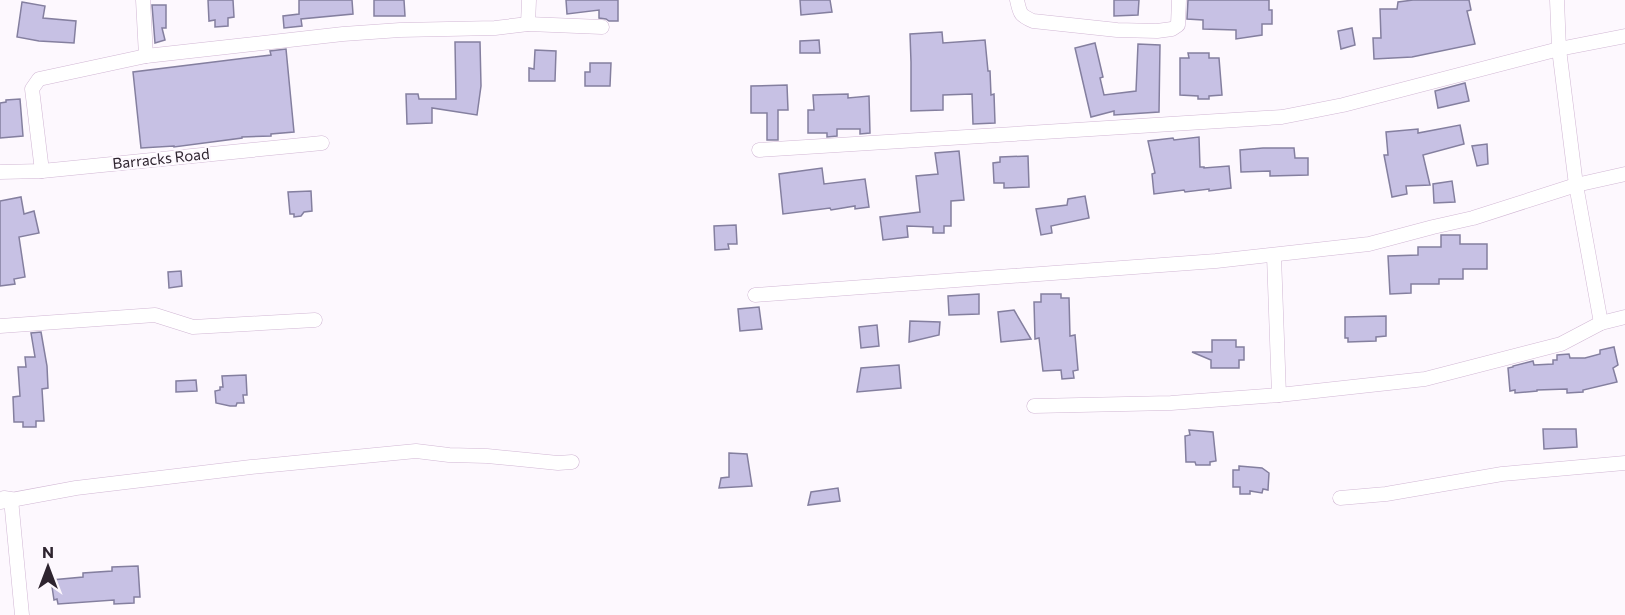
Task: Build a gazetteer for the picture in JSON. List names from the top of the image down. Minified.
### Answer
{"streets":{"street":["Barracks Road"]},"north":"top"}
